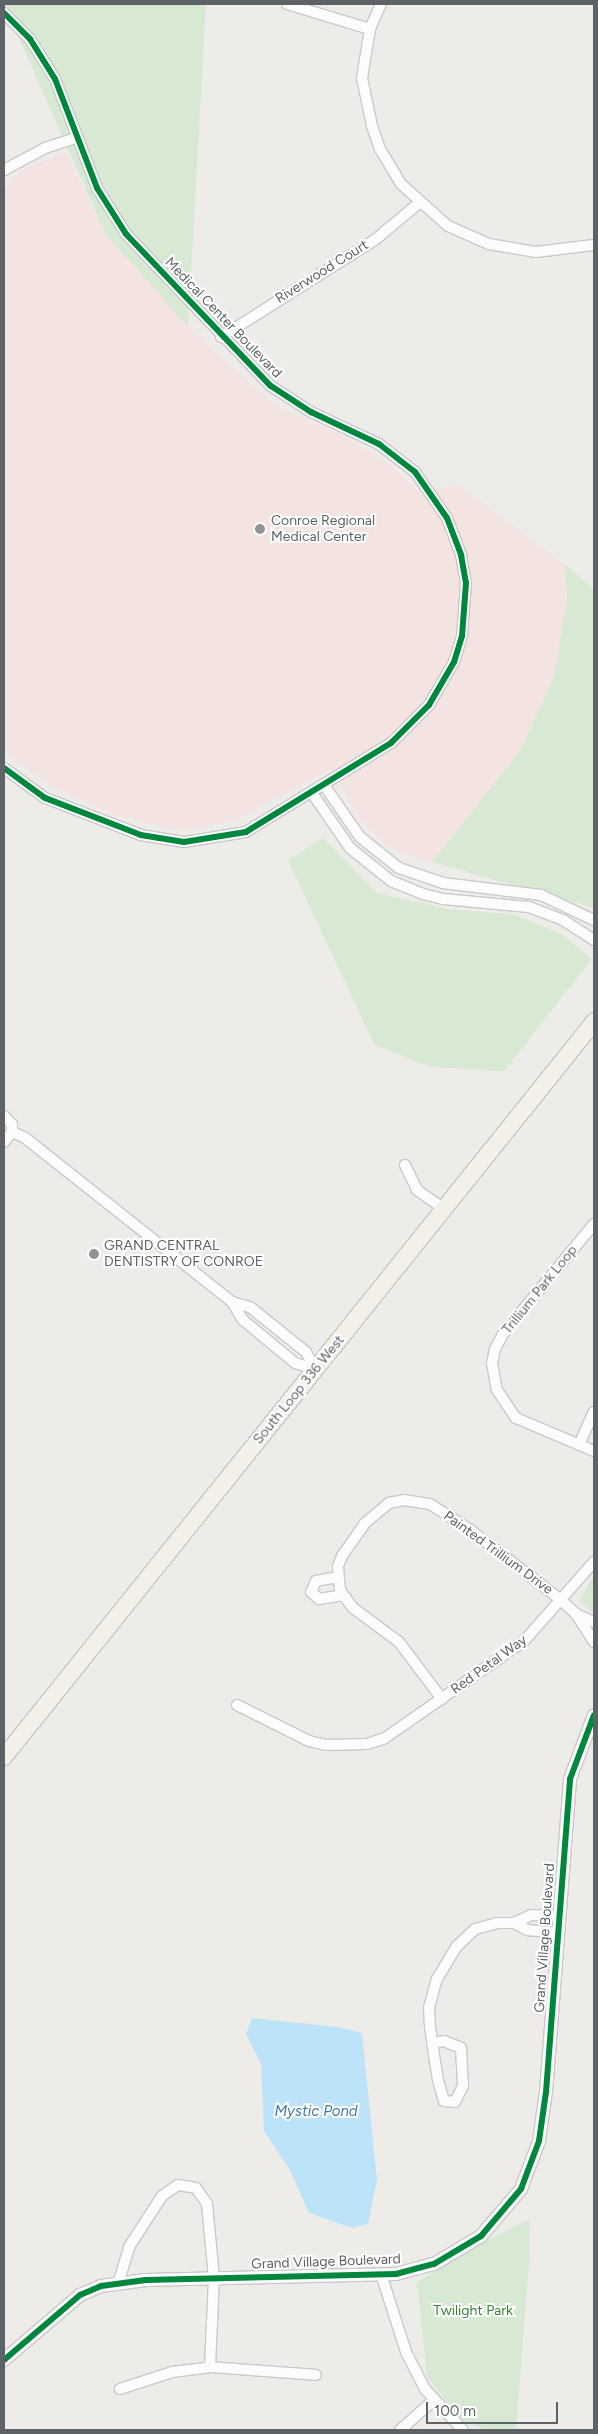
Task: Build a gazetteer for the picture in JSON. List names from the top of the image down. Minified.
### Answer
{"streets":{"main road":["South Loop 336 West"],"street":["Riverwood Court","Medical Center Boulevard","Trillium Park Loop","Painted Trillium Drive","Red Petal Way","Grand Village Boulevard"]},"crossings":[["Riverwood Court","Medical Center Boulevard"],["Painted Trillium Drive","Red Petal Way"]],"water":["Mystic Pond"],"parks":["Twilight Park"],"places":["Conroe Regional Medical Center","GRAND CENTRAL DENTISTRY OF CONROE"],"scale_bar":"100 m"}
